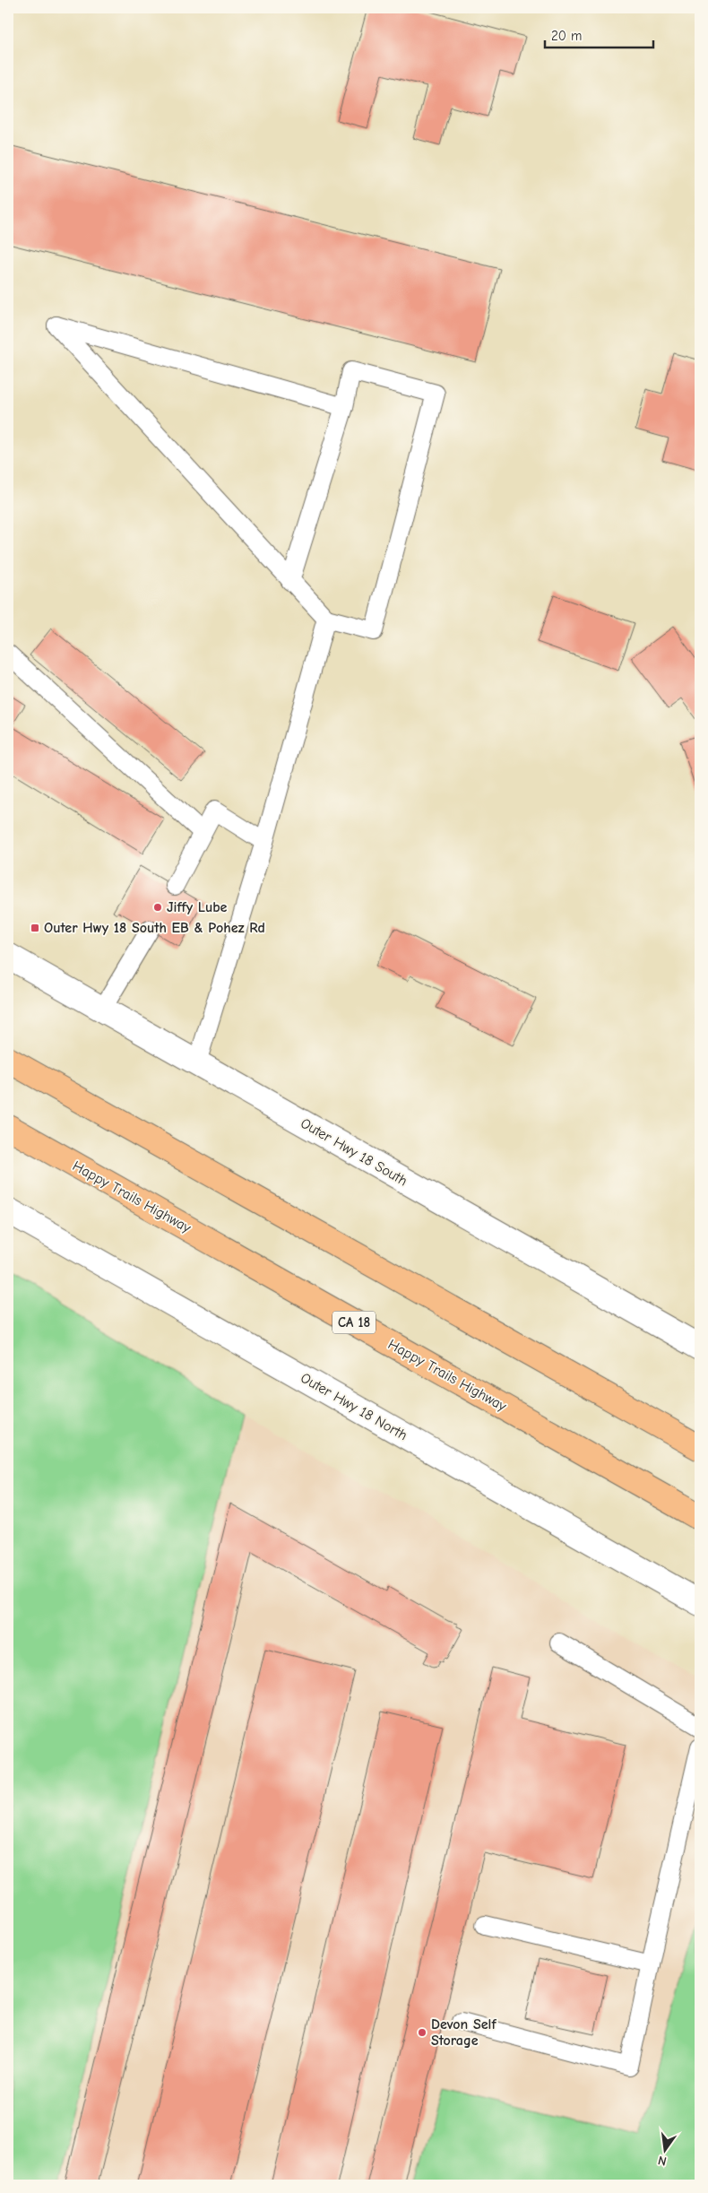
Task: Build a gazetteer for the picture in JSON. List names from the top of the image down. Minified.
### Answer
{"streets":{"main road":["Happy Trails Highway","CA 18"],"street":["Outer Hwy 18 South","Outer Hwy 18 North"]},"places":{"other":["Jiffy Lube","Devon Self Storage"],"transit":["Outer Hwy 18 South EB & Pohez Rd"]},"scale_bar":"20 m","north":"bottom"}
